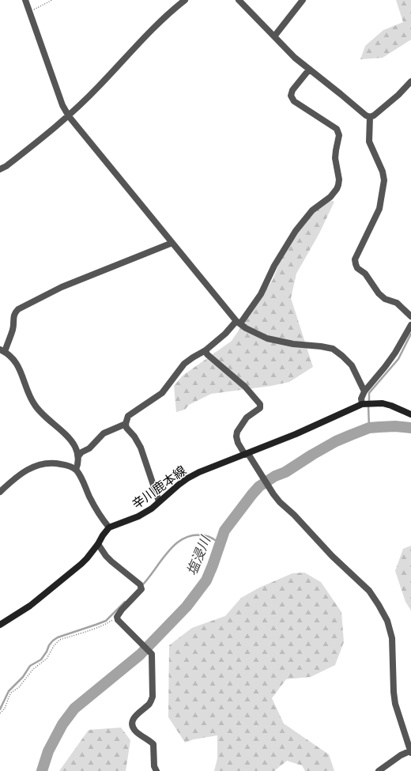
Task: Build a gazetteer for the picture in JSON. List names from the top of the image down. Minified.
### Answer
{"streets":{"main road":["辛川鹿本線"]},"water":["塩浸川"]}
